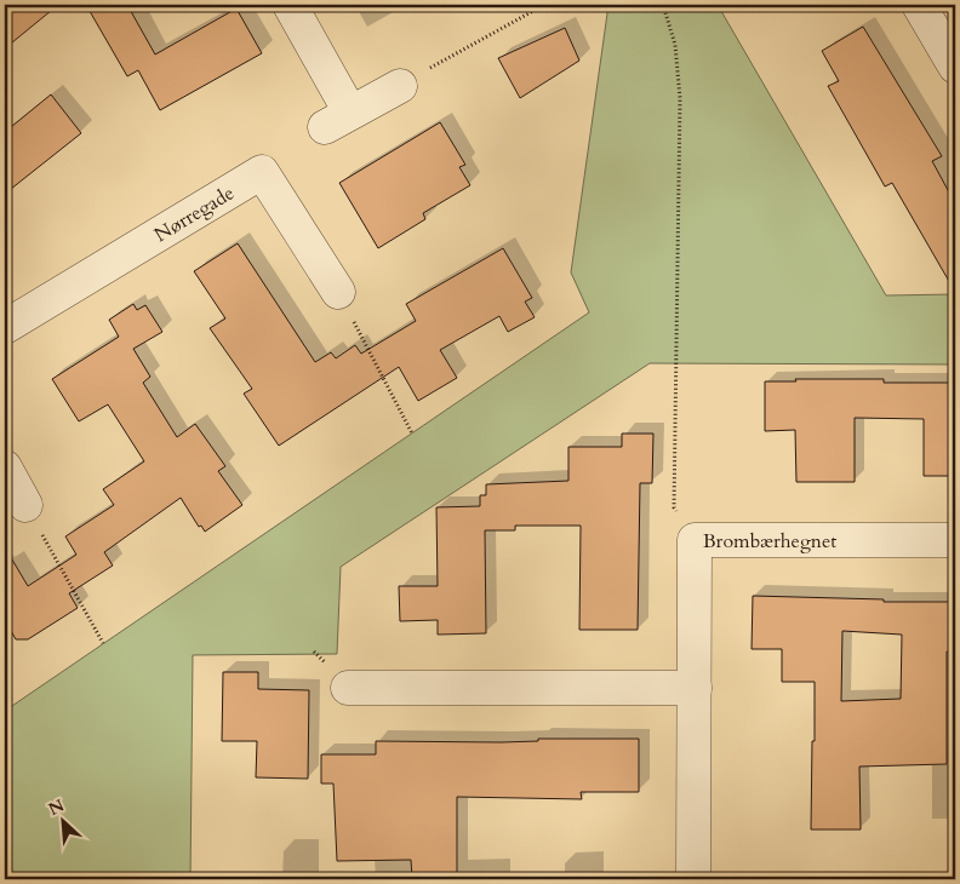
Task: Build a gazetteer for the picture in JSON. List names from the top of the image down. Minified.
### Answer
{"streets":{"street":["Nørregade","Brombærhegnet"]},"north":"top left"}
